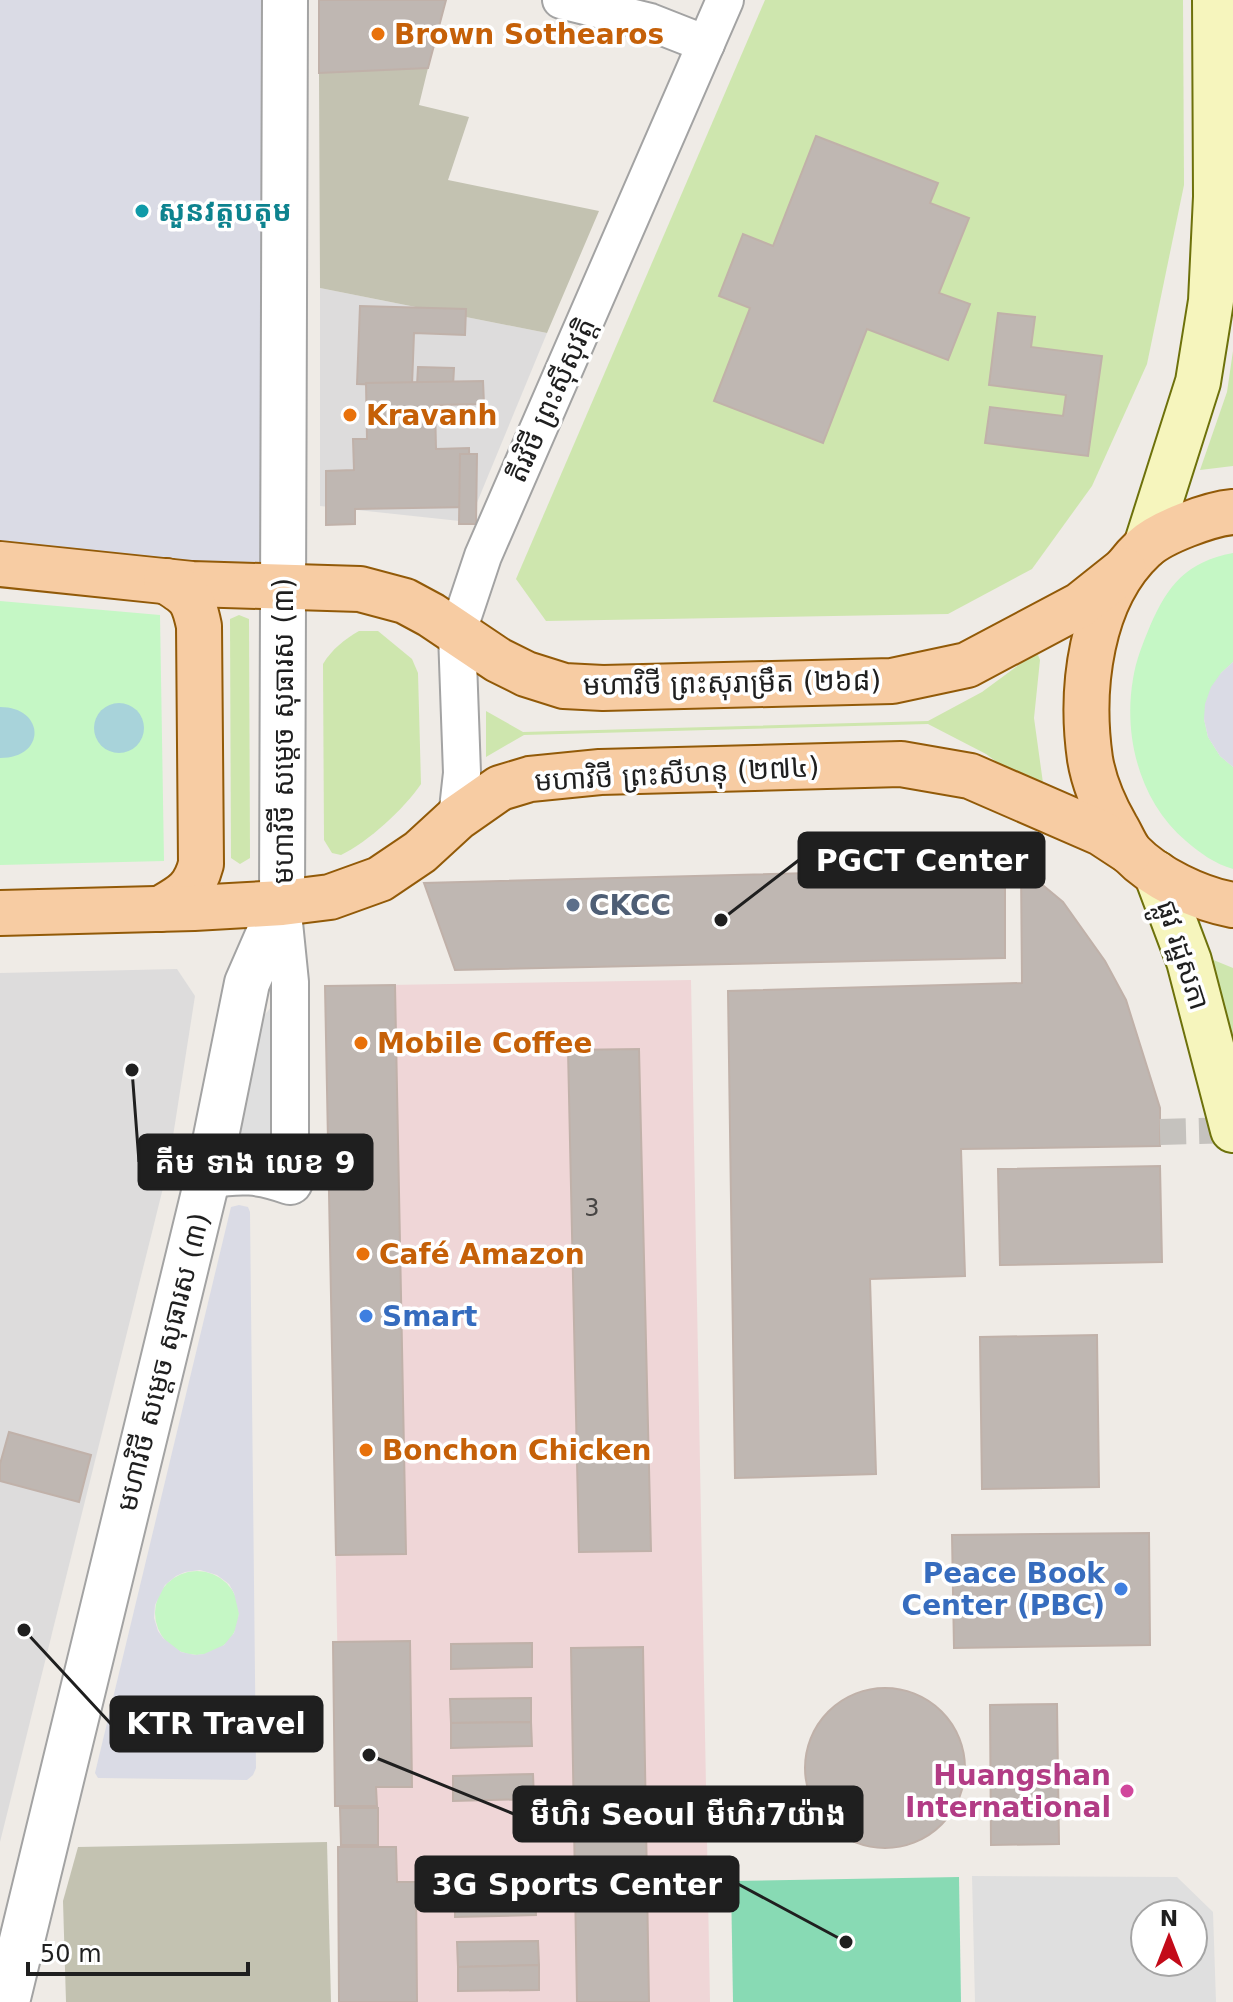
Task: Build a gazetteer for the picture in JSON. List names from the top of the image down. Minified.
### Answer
{"streets":{"main road":["មហាវិថី ព្រះសុរាម្រឹត (២៦៨)","មហាវិថី ព្រះសីហនុ (២៧៤)","ផ្លូវ រដ្ឋសភា"],"street":["តីរវិថី ព្រះស៊ីសុវត្តិ","មហាវិថី សម្តេច សុធារស (៣)"]},"crossings":[["តីរវិថី ព្រះស៊ីសុវត្តិ","មហាវិថី ព្រះសុរាម្រឹត (២៦៨)"],["តីរវិថី ព្រះស៊ីសុវត្តិ","មហាវិថី ព្រះសីហនុ (២៧៤)"],["មហាវិថី ព្រះសុរាម្រឹត (២៦៨)","មហាវិថី សម្តេច សុធារស (៣)"],["មហាវិថី សម្តេច សុធារស (៣)","មហាវិថី ព្រះសីហនុ (២៧៤)"],["មហាវិថី ព្រះសីហនុ (២៧៤)","ផ្លូវ រដ្ឋសភា"]],"places":["Brown Sothearos","សួនវត្តបតុម","Kravanh","CKCC","PGCT Center","Mobile Coffee","គីម ទាង លេខ 9","Café Amazon","Smart","Bonchon Chicken","Peace Book Center (PBC)","KTR Travel","មីហិរ Seoul មីហិរ7យ៉ាង","Huangshan International","3G Sports Center"],"house_numbers":["3"],"scale_bar":"50 m","north":"top"}
